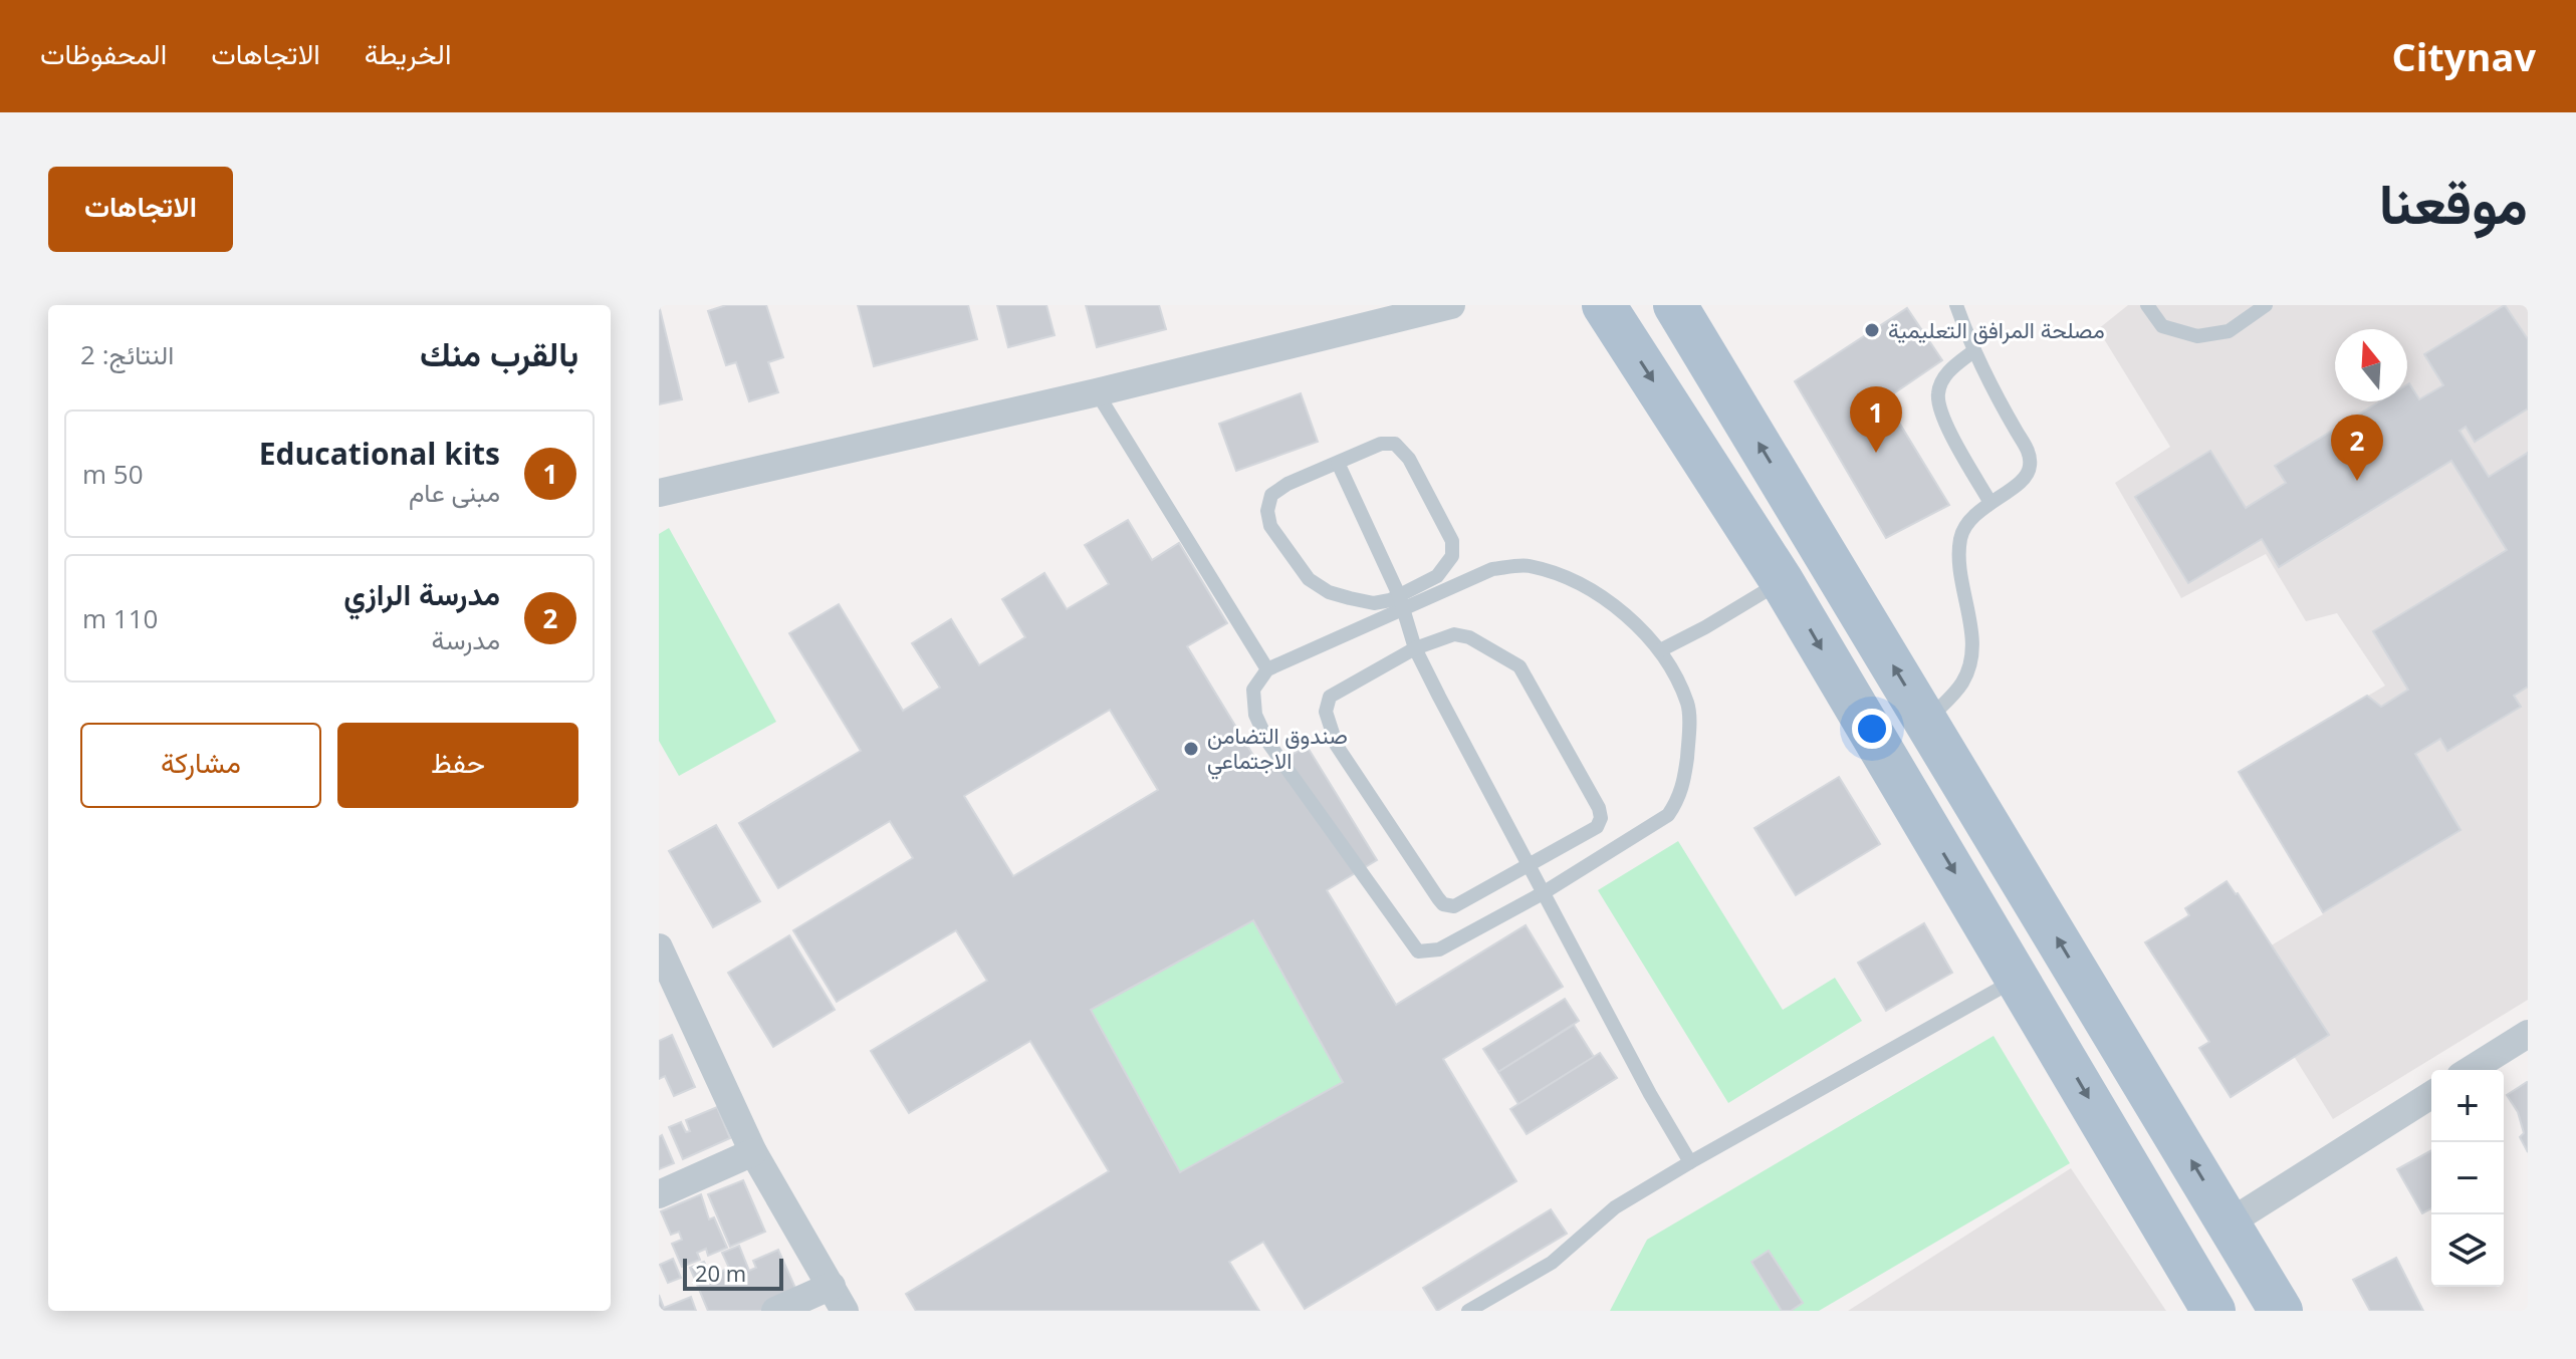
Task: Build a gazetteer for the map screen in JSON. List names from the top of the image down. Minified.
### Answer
{"places":["مصلحة المرافق التعليمية","صندوق التضامن الاجتماعي"],"scale_bar":"20 m","north":"top","page":{"header":"Citynav","nav":["الخريطة","الاتجاهات","المحفوظات"],"title":"موقعنا","buttons":["الاتجاهات",["حفظ","مشاركة"]],"heading":["بالقرب منك","النتائج: 2"],"pins":["1","2"],"list":[{"mark":"1","name":"Educational kits","note":"مبنى عام","value":"50 m"},{"mark":"2","name":"مدرسة الرازي","note":"مدرسة","value":"110 m"}],"map_buttons":["+","−"],"scale":"20 m"}}
